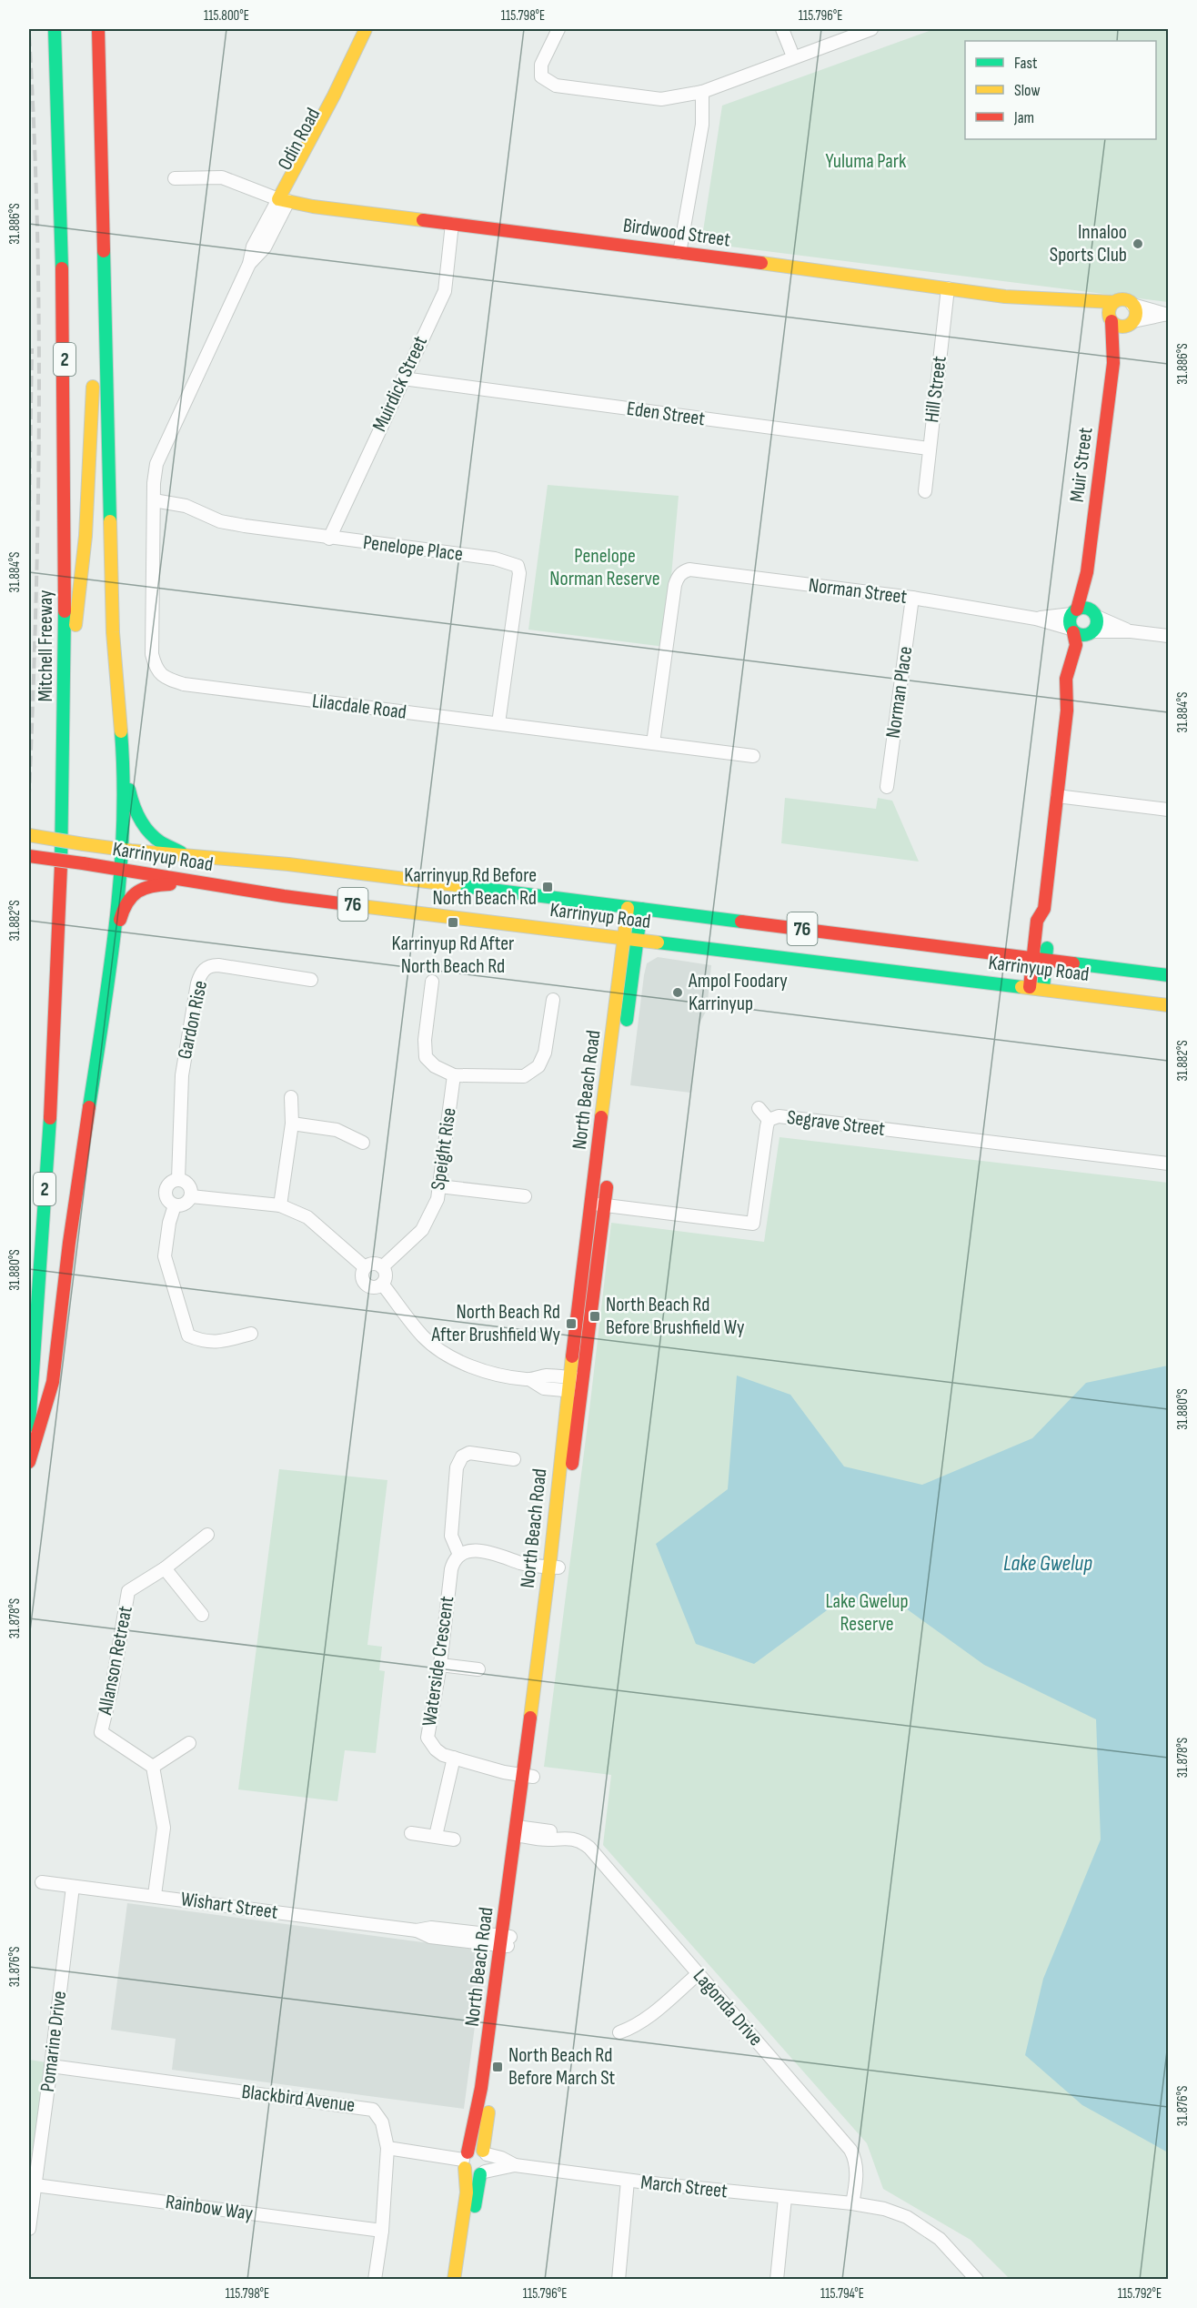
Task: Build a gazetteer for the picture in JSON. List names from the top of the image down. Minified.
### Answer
{"streets":{"main road":["Odin Road","Birdwood Street","2","Muir Street","Mitchell Freeway","Karrinyup Road","76","North Beach Road"],"street":["Muirdick Street","Hill Street","Eden Street","Penelope Place","Norman Street","Norman Place","Lilacdale Road","Gardon Rise","Segrave Street","Speight Rise","Allanson Retreat","Waterside Crescent","Wishart Street","Lagonda Drive","Pomarine Drive","Blackbird Avenue","March Street","Rainbow Way"]},"crossings":[["Odin Road","Birdwood Street"],["Odin Road","Lilacdale Road"],["Birdwood Street","Muirdick Street"],["Birdwood Street","Hill Street"],["Birdwood Street","Muir Street"],["Muirdick Street","Eden Street"],["Muirdick Street","Penelope Place"],["Hill Street","Eden Street"],["Muir Street","Norman Street"],["Penelope Place","Lilacdale Road"],["Norman Street","Norman Place"],["Norman Street","Lilacdale Road"],["Karrinyup Road","North Beach Road"],["North Beach Road","Segrave Street"],["North Beach Road","Waterside Crescent"],["North Beach Road","Wishart Street"],["North Beach Road","Lagonda Drive"],["North Beach Road","March Street"],["Wishart Street","Pomarine Drive"],["Lagonda Drive","March Street"],["Pomarine Drive","Blackbird Avenue"],["Pomarine Drive","Rainbow Way"],["Blackbird Avenue","Rainbow Way"]],"water":["Lake Gwelup"],"parks":["Yuluma Park","Penelope Norman Reserve","Lake Gwelup Reserve"],"places":{"other":["Innaloo Sports Club","Ampol Foodary Karrinyup"],"transit":["Karrinyup Rd Before North Beach Rd","Karrinyup Rd After North Beach Rd","North Beach Rd Before Brushfield Wy","North Beach Rd After Brushfield Wy","North Beach Rd Before March St"]},"legend":["Fast","Slow","Jam"],"coordinates":["115.800°E","115.798°E","115.796°E","31.886°S","31.884°S","31.882°S","31.880°S","31.878°S","31.876°S","115.794°E","115.792°E"]}
